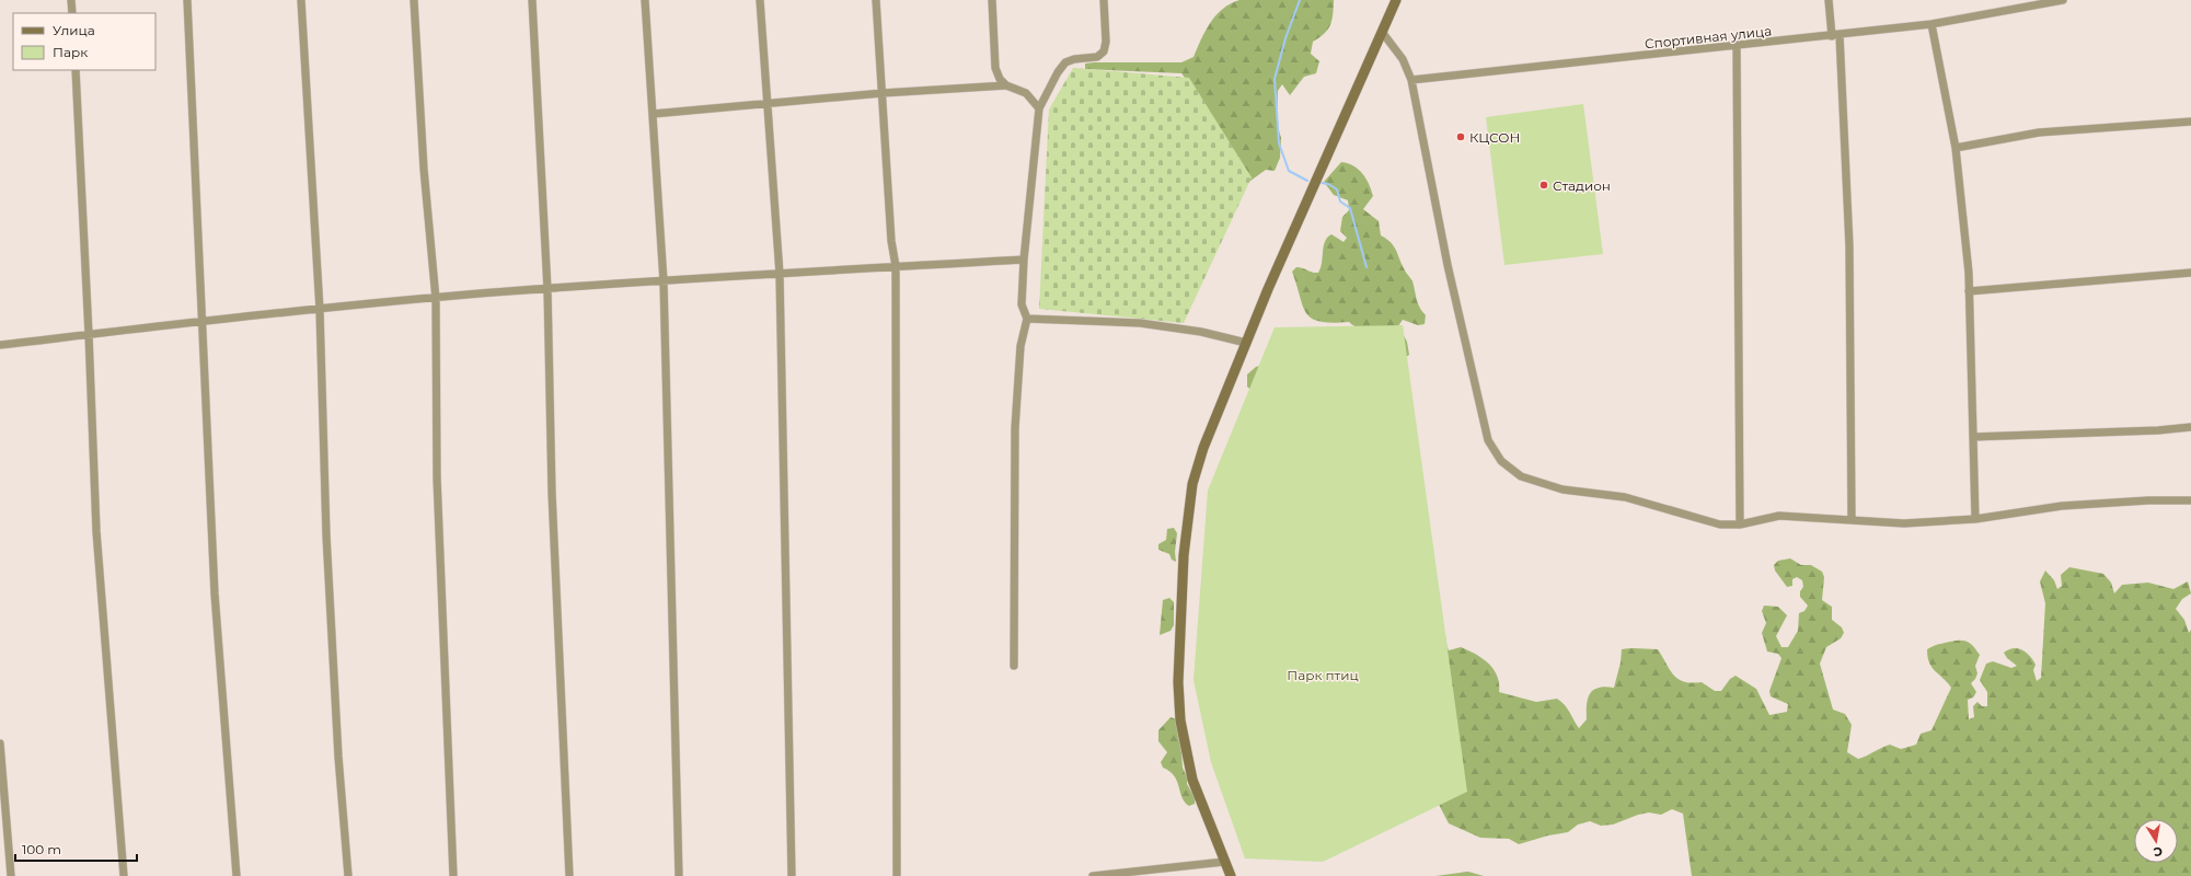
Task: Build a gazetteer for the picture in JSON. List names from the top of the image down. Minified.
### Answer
{"streets":{"street":["Спортивная улица"]},"parks":["Парк птиц"],"places":["КЦСОН","Стадион"],"legend":["Улица","Парк"],"scale_bar":"100 m","north":"bottom"}
